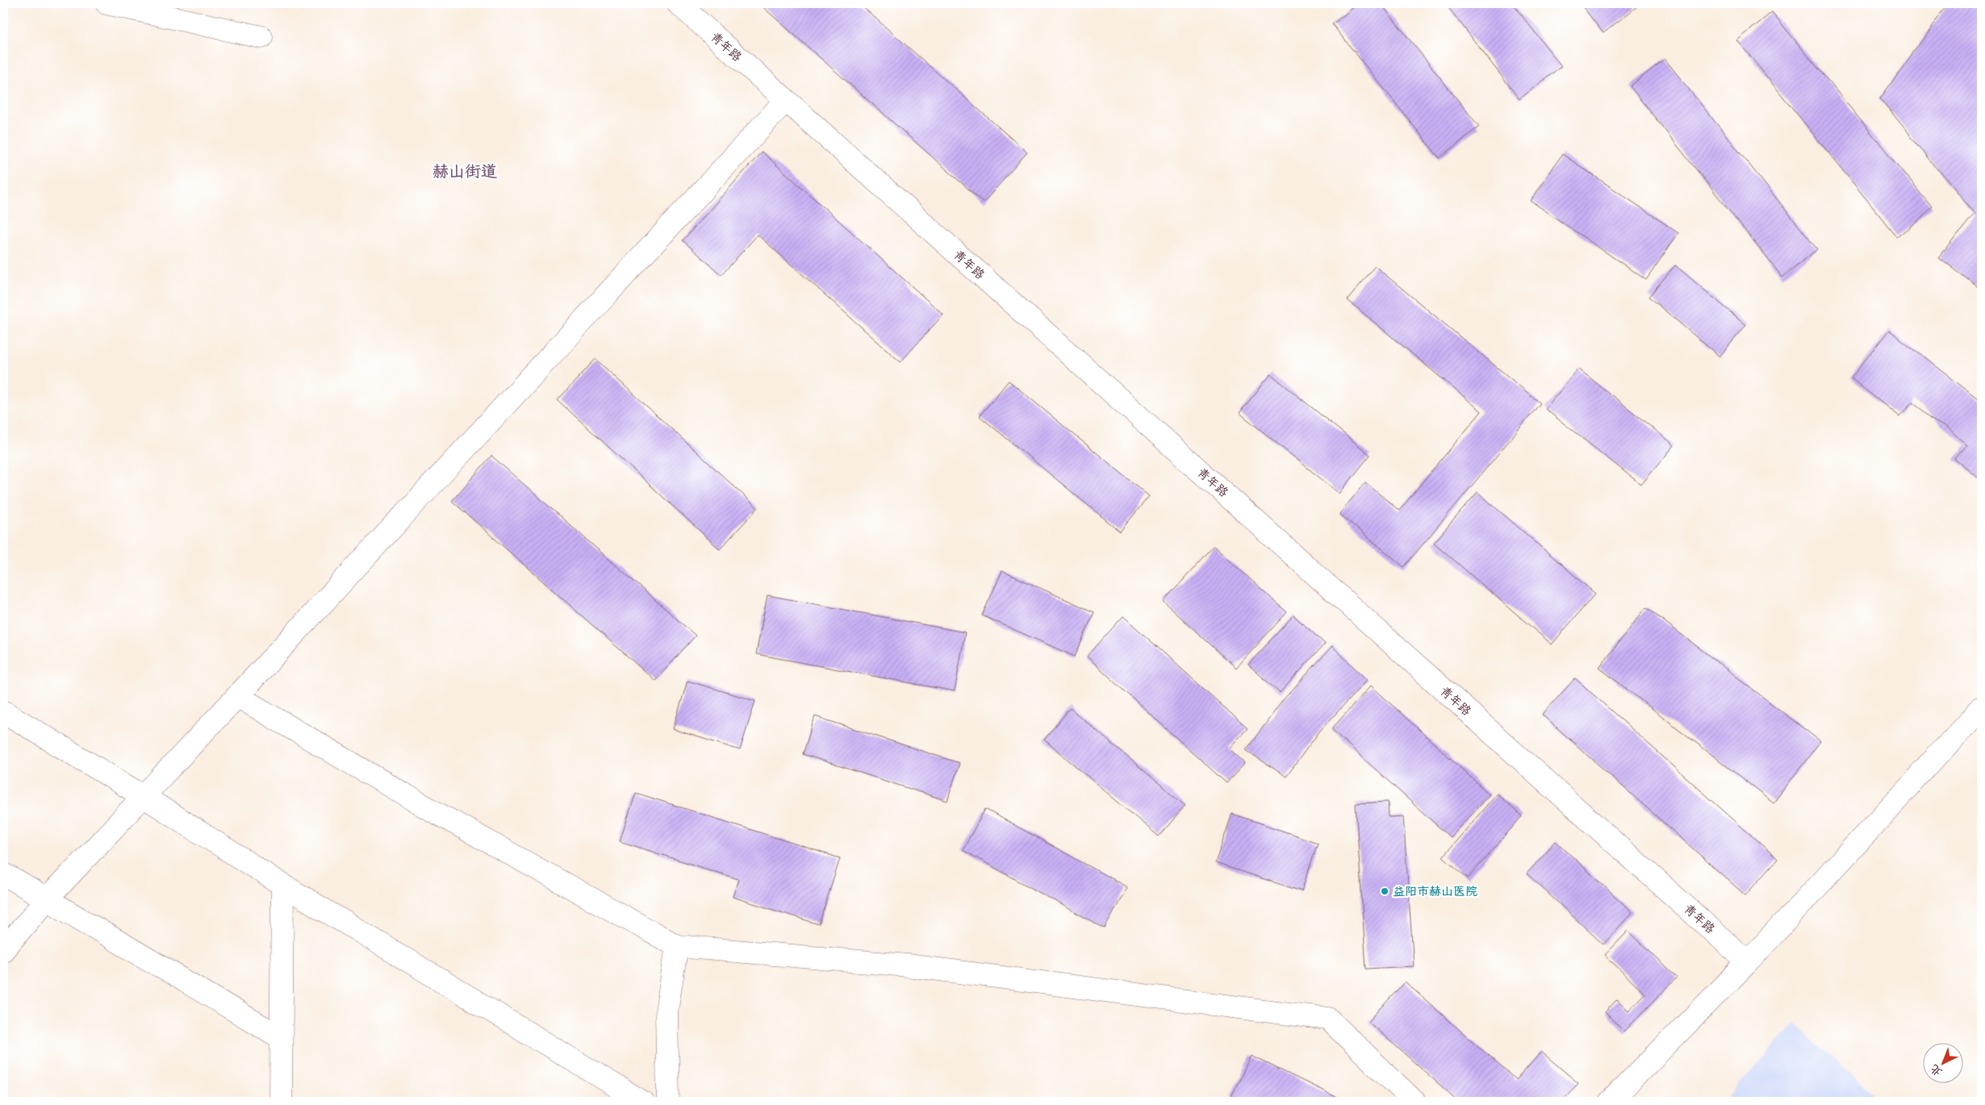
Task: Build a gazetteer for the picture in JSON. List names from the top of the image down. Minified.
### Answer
{"streets":{"street":["青年路"]},"districts":["赫山街道"],"places":["益阳市赫山医院"],"north":"bottom left"}
